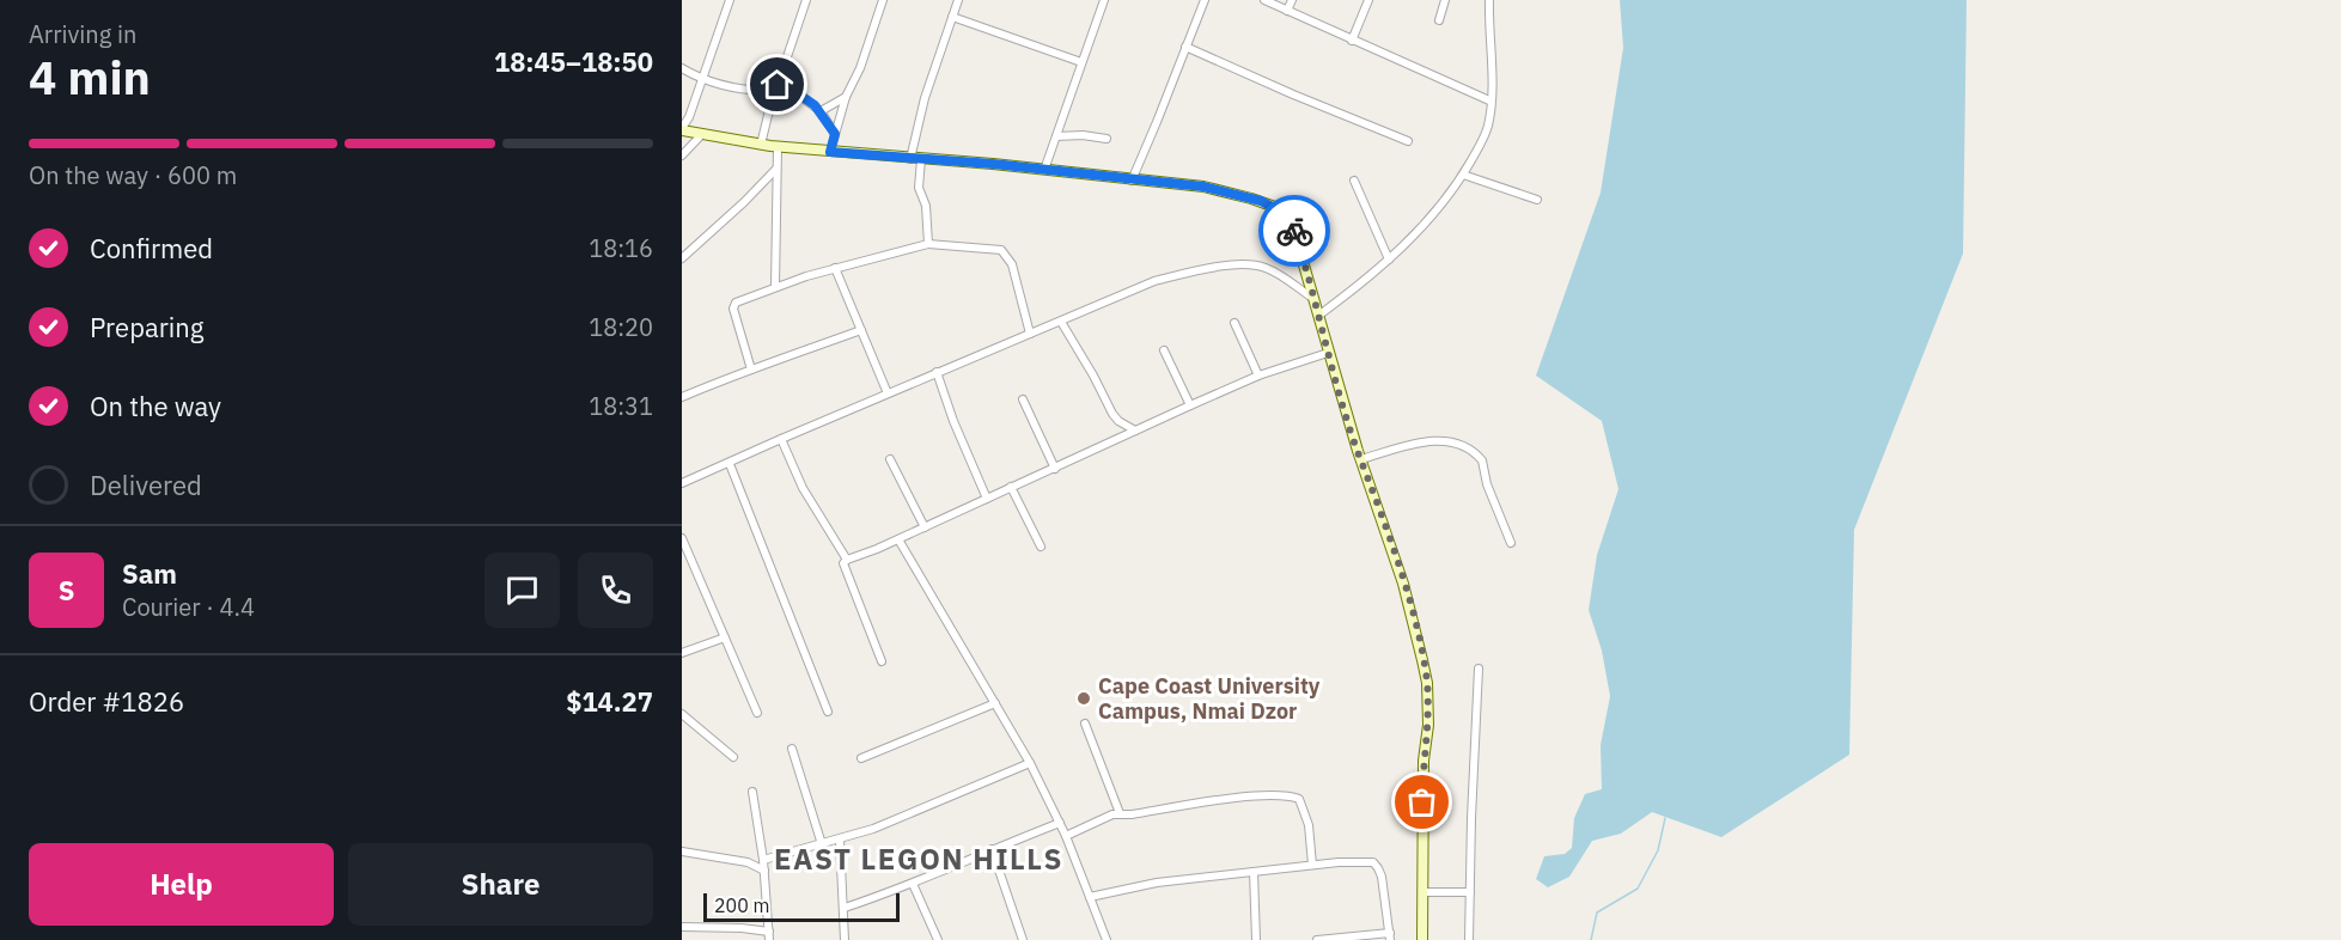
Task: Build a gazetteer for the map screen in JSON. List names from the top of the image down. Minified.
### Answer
{"districts":["EAST LEGON HILLS"],"places":["Cape Coast University Campus, Nmai Dzor"],"scale_bar":"200 m","page":{"heading":["4 min","Arriving in","18:45–18:50"],"panel":["Sam","Courier · 4.4","Order #1826","$14.27"],"bar":"On the way · 600 m","list":[["Confirmed","18:16"],["Preparing","18:20"],["On the way","18:31"],"Delivered"],"round":"S","buttons":["Help","Share"],"scale":"200 m"}}
